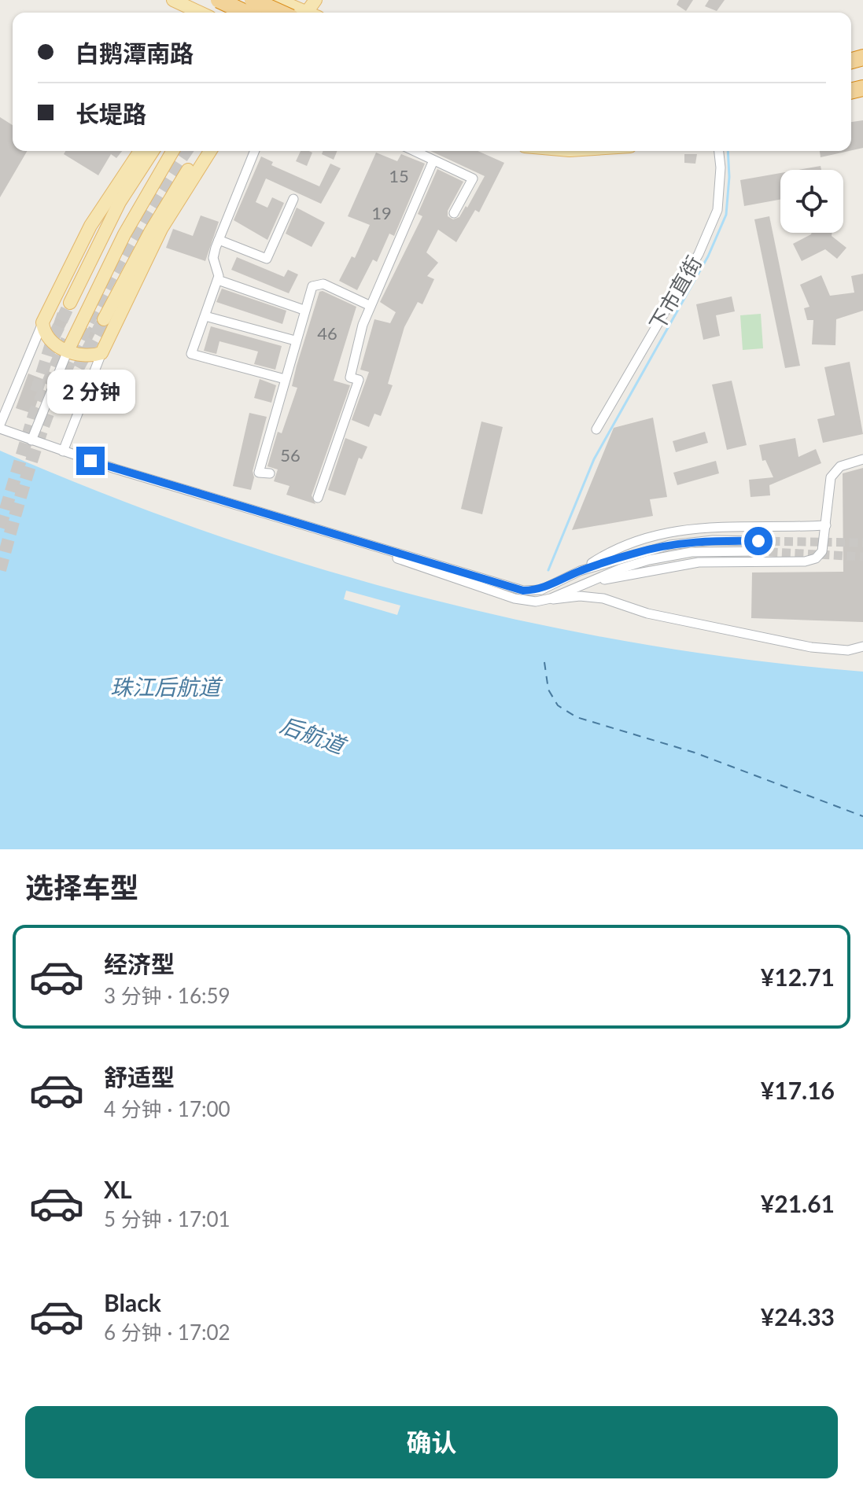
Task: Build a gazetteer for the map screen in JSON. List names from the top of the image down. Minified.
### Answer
{"streets":{"street":["下市直街"]},"water":["珠江后航道","后航道"],"house_numbers":["15","19","46","56"],"page":{"banner":["白鹅潭南路","长堤路"],"bubble":"2 分钟","heading":"选择车型","list":[{"name":"经济型","note":"3 分钟 · 16:59","value":"¥12.71"},{"name":"舒适型","note":"4 分钟 · 17:00","value":"¥17.16"},{"name":"XL","note":"5 分钟 · 17:01","value":"¥21.61"},{"name":"Black","note":"6 分钟 · 17:02","value":"¥24.33"}],"buttons":"确认"}}
